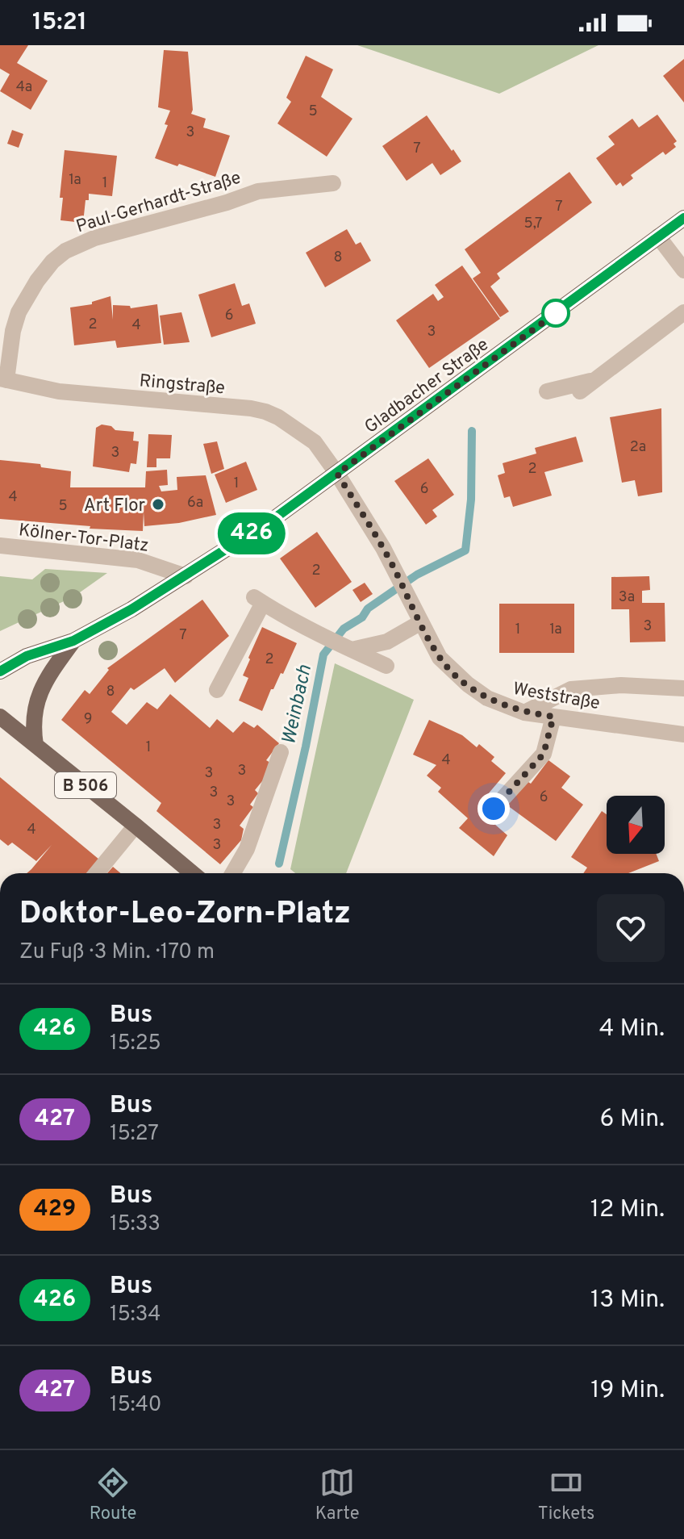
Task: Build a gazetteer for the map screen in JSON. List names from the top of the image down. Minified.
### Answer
{"streets":{"main road":["Gladbacher Straße","B 506"],"street":["Paul-Gerhardt-Straße","Ringstraße","Kölner-Tor-Platz","Weststraße"]},"crossings":[["Paul-Gerhardt-Straße","Ringstraße"],["Ringstraße","Gladbacher Straße"],["Ringstraße","Weststraße"],["Gladbacher Straße","Kölner-Tor-Platz"],["Gladbacher Straße","Weststraße"]],"water":["Weinbach"],"places":["Art Flor"],"lines":["bus line 426"],"house_numbers":["4a","5","3","7","1a","1","7","5,7","8","6","2","4","3","2a","3","2","1","6","4","6a","5","2","3a","3","1","1a","7","2","8","9","1","4","3","3","3","6","3","3","4","3"],"north":"bottom","page":{"status":"15:21","on_map":"426","heading":["Doktor-Leo-Zorn-Platz","Zu Fuß · 3 Min. · 170 m"],"list":[{"mark":"426","name":"Bus","note":"15:25","value":"4 Min."},{"mark":"427","name":"Bus","note":"15:27","value":"6 Min."},{"mark":"429","name":"Bus","note":"15:33","value":"12 Min."},{"mark":"426","name":"Bus","note":"15:34","value":"13 Min."},{"mark":"427","name":"Bus","note":"15:40","value":"19 Min."}],"tabs":["Route","Karte","Tickets"]}}
